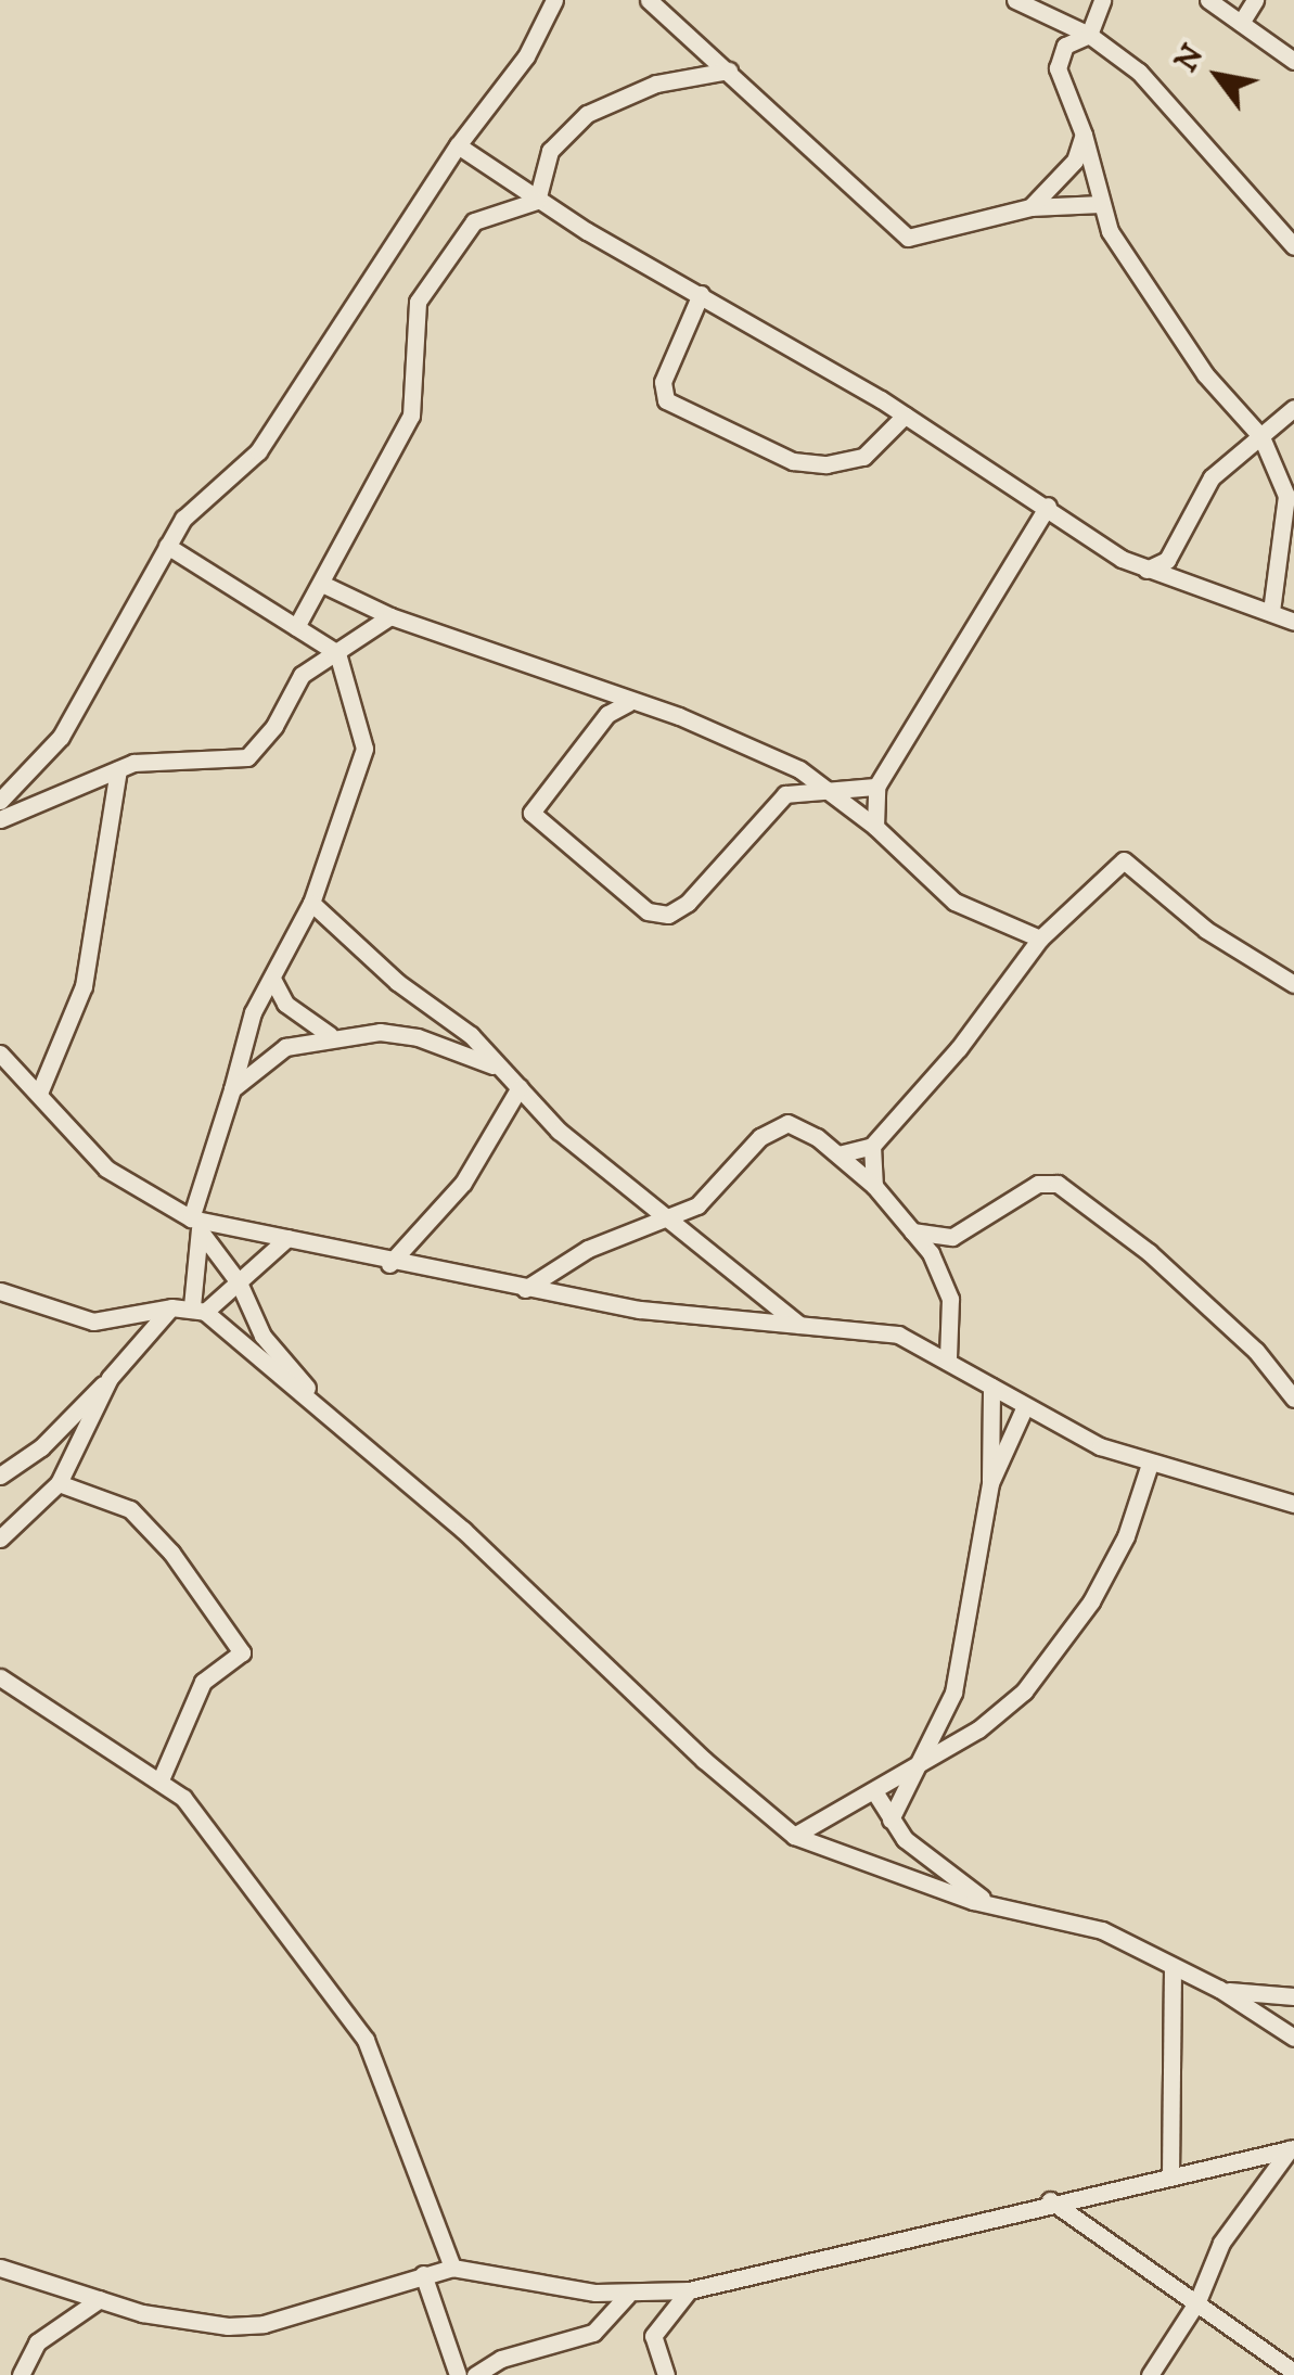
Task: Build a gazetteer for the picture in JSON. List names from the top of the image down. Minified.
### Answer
{"north":"top left"}
